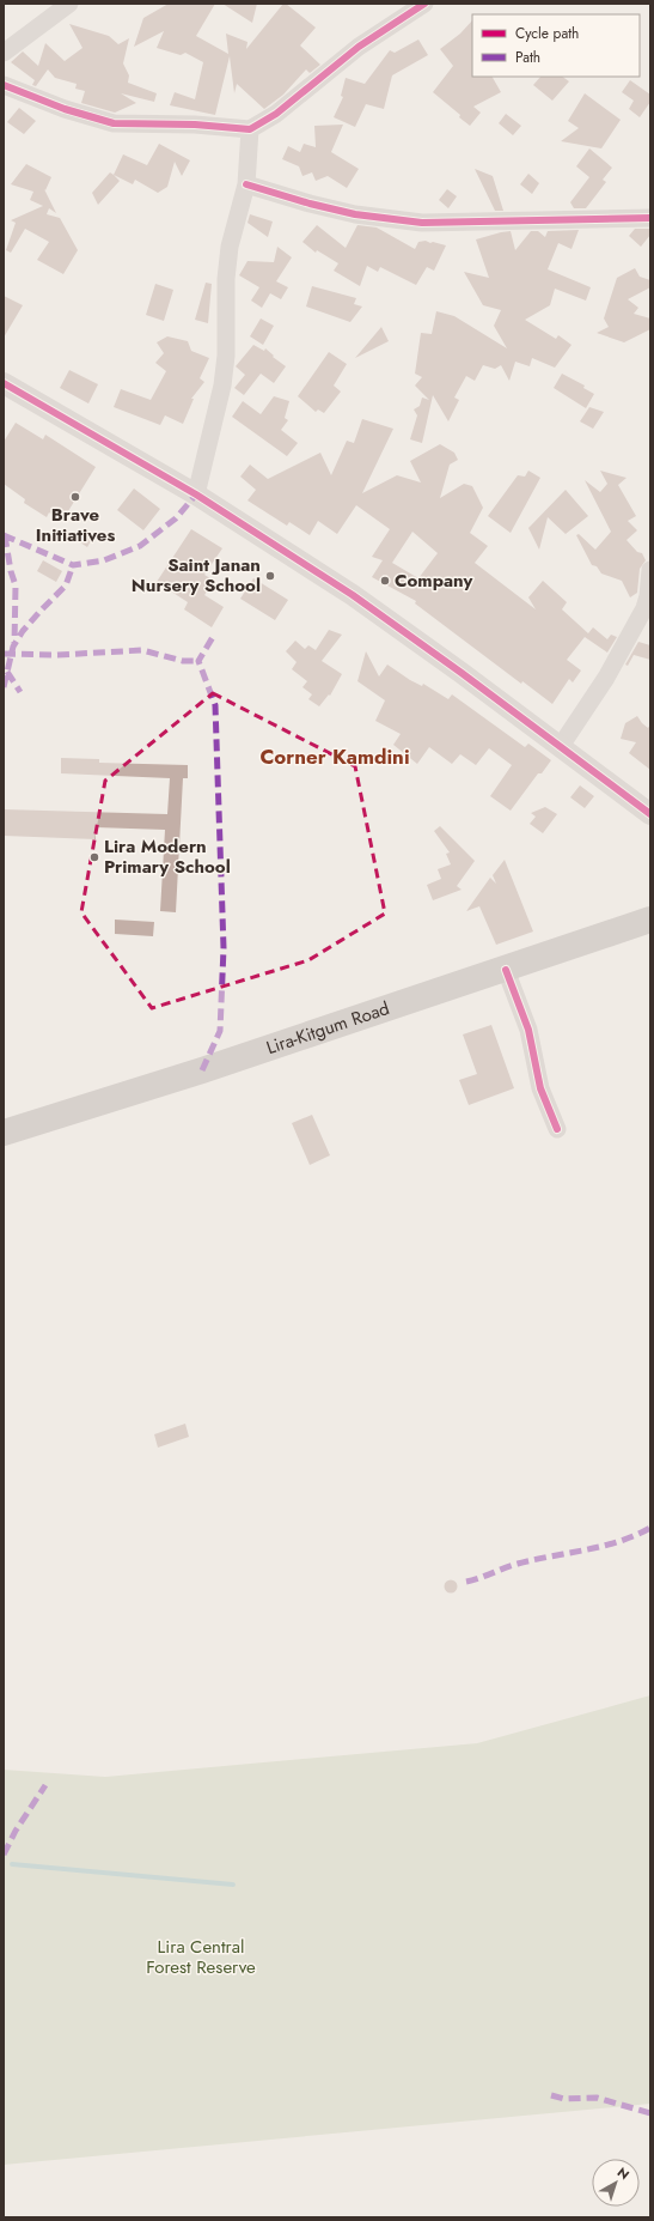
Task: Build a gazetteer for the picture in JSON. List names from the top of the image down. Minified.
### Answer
{"streets":{"main road":["Lira-Kitgum Road"]},"districts":["Corner Kamdini"],"parks":["Lira Central Forest Reserve"],"places":["Brave Initiatives","Saint Janan Nursery School","Company","Lira Modern Primary School"],"legend":["Cycle path","Path"],"north":"top right"}
